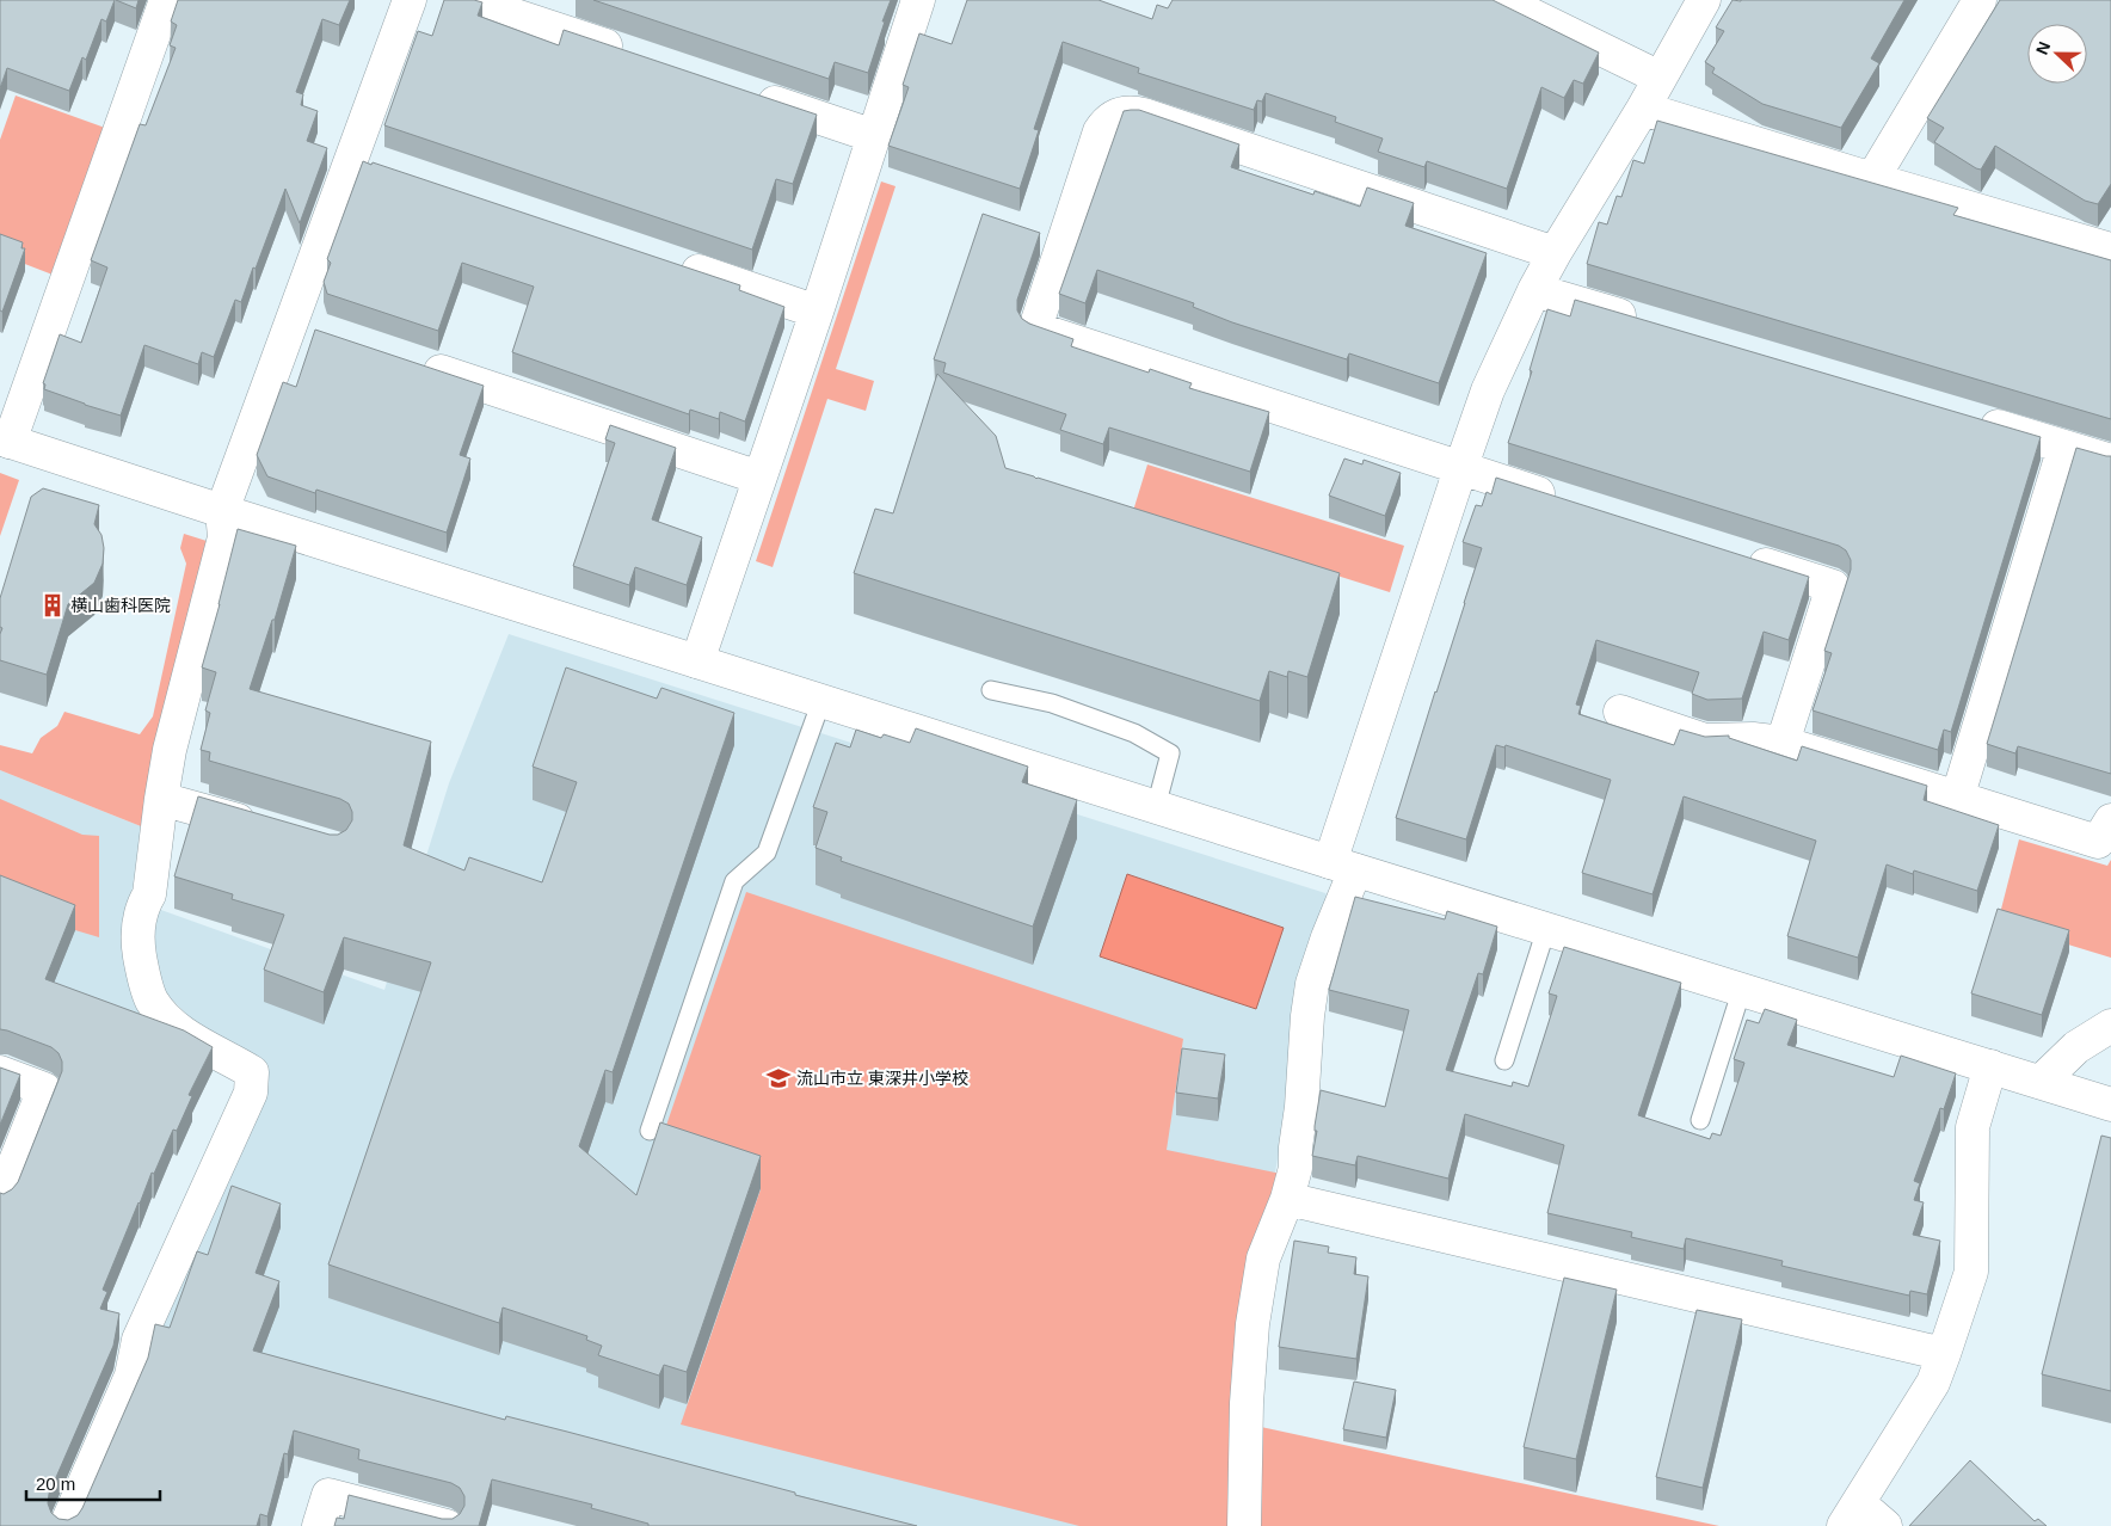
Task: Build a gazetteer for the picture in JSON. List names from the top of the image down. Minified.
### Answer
{"places":{"building":["横山歯科医院"],"school or university":["流山市立 東深井小学校"]},"scale_bar":"20 m","north":"left"}
